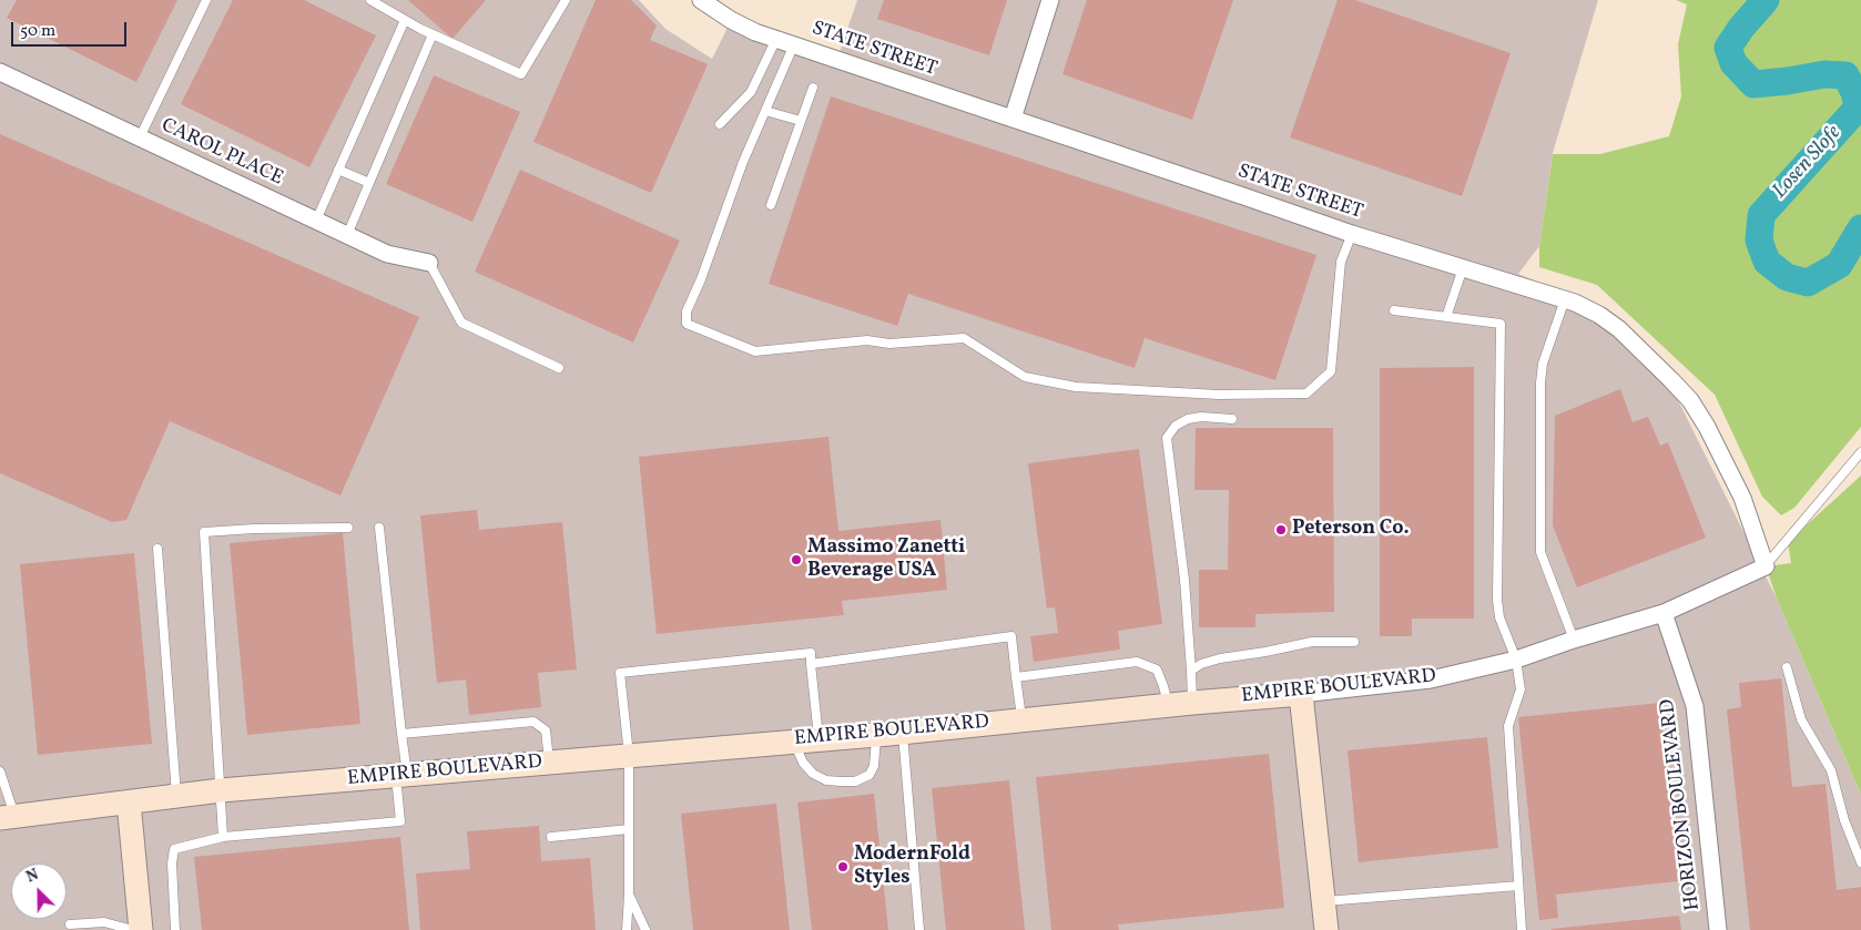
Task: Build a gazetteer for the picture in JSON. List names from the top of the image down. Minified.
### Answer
{"streets":{"street":["STATE STREET","CAROL PLACE","EMPIRE BOULEVARD","HORIZON BOULEVARD"]},"crossings":[["STATE STREET","EMPIRE BOULEVARD"],["EMPIRE BOULEVARD","HORIZON BOULEVARD"]],"water":["Losen Slofe"],"places":["Peterson Co.","Massimo Zanetti Beverage USA","ModernFold Styles"],"scale_bar":"50 m","north":"top left"}
